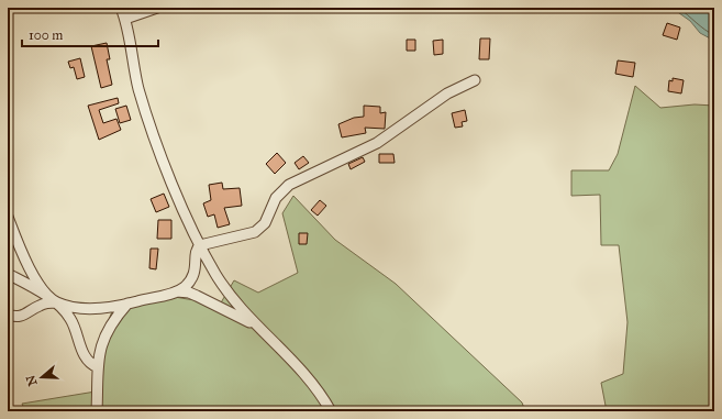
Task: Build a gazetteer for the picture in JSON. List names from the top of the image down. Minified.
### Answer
{"scale_bar":"100 m","north":"left"}
